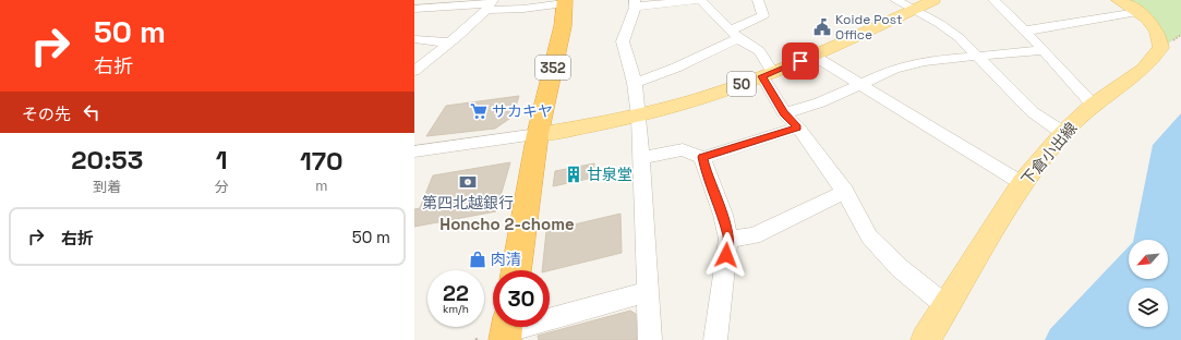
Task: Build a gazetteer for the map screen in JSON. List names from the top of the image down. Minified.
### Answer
{"streets":{"highway":["352"],"main road":["50","下倉小出線"]},"crossings":[["352","50"]],"districts":["Honcho 2-chome"],"places":{"public building":["Koide Post Office"],"supermarket":["サカキヤ"],"building":["甘泉堂"],"bank":["第四北越銀行"],"shop":["肉清"]},"north":"bottom left","page":{"turn":["50 m","右折"],"then":"その先","eta":["20:53","到着","1","分","170","m"],"list":[{"name":"右折","value":"50 m"}],"speed":"22 km/h","limit":"30"}}
